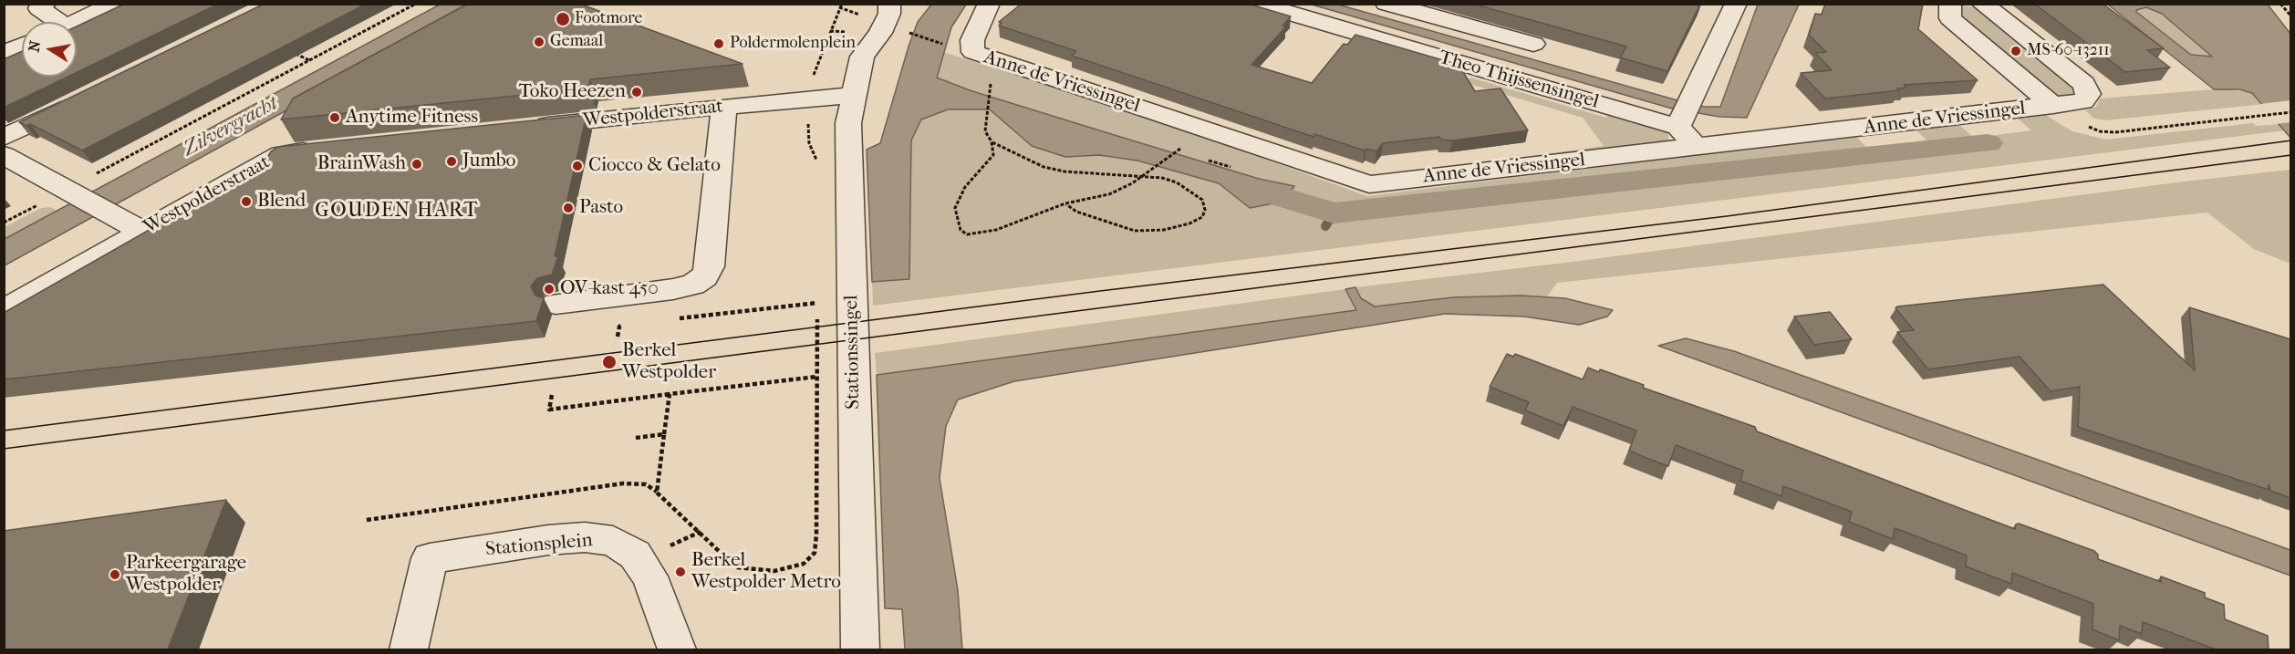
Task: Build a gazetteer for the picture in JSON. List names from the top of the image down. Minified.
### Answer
{"streets":{"street":["Theo Thijssensingel","Anne de Vriessingel","Westpolderstraat","Stationssingel","Stationsplein"]},"crossings":[["Westpolderstraat","Stationssingel"]],"districts":["GOUDEN HART"],"water":["Zilvergracht"],"places":["Footmore","Gemaal","Poldermolenplein","MS-60-13211","Toko Heezen","Anytime Fitness","Jumbo","BrainWash","Ciocco & Gelato","Blend","Pasto","OV-kast 450","Berkel Westpolder","Berkel Westpolder Metro","Parkeergarage Westpolder"],"north":"left"}
